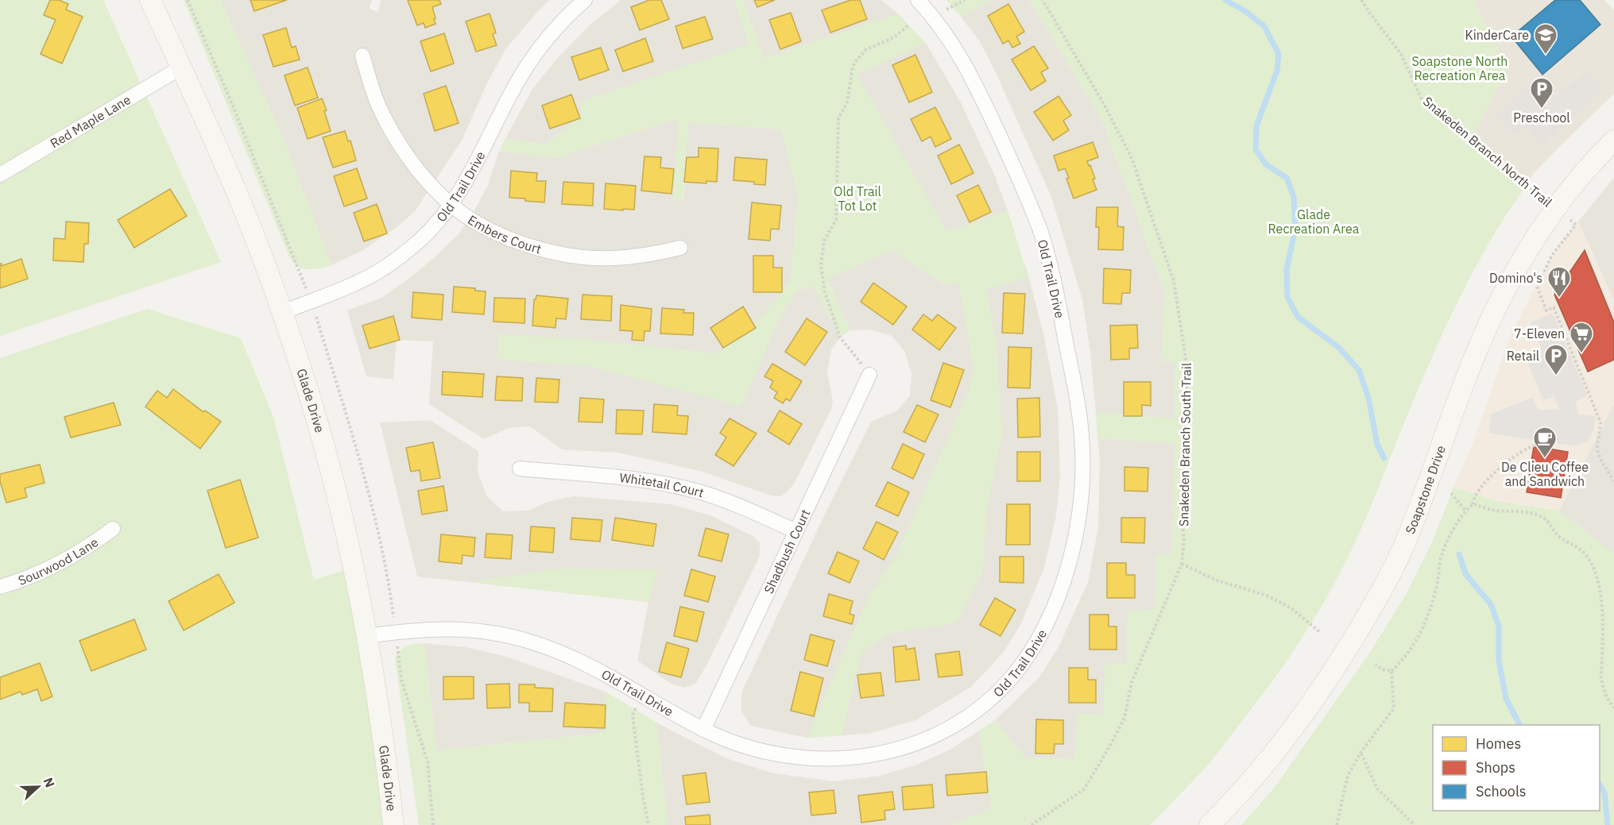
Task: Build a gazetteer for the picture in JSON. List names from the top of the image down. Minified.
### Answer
{"streets":{"street":["Red Maple Lane","Old Trail Drive","Embers Court","Glade Drive","Whitetail Court","Soapstone Drive","Shadbush Court","Sourwood Lane"],"path":["Snakeden Branch North Trail","Snakeden Branch South Trail"]},"crossings":[["Red Maple Lane","Glade Drive"],["Snakeden Branch North Trail","Soapstone Drive"],["Old Trail Drive","Embers Court"],["Old Trail Drive","Glade Drive"],["Old Trail Drive","Shadbush Court"],["Whitetail Court","Shadbush Court"]],"parks":["Soapstone North Recreation Area","Old Trail Tot Lot","Glade Recreation Area"],"places":{"school or university":["KinderCare"],"parking":["Preschool","Retail"],"restaurant":["Domino's"],"supermarket":["7-Eleven"],"cafe":["De Clieu Coffee and Sandwich"]},"legend":["Homes","Shops","Schools"],"north":"right"}
